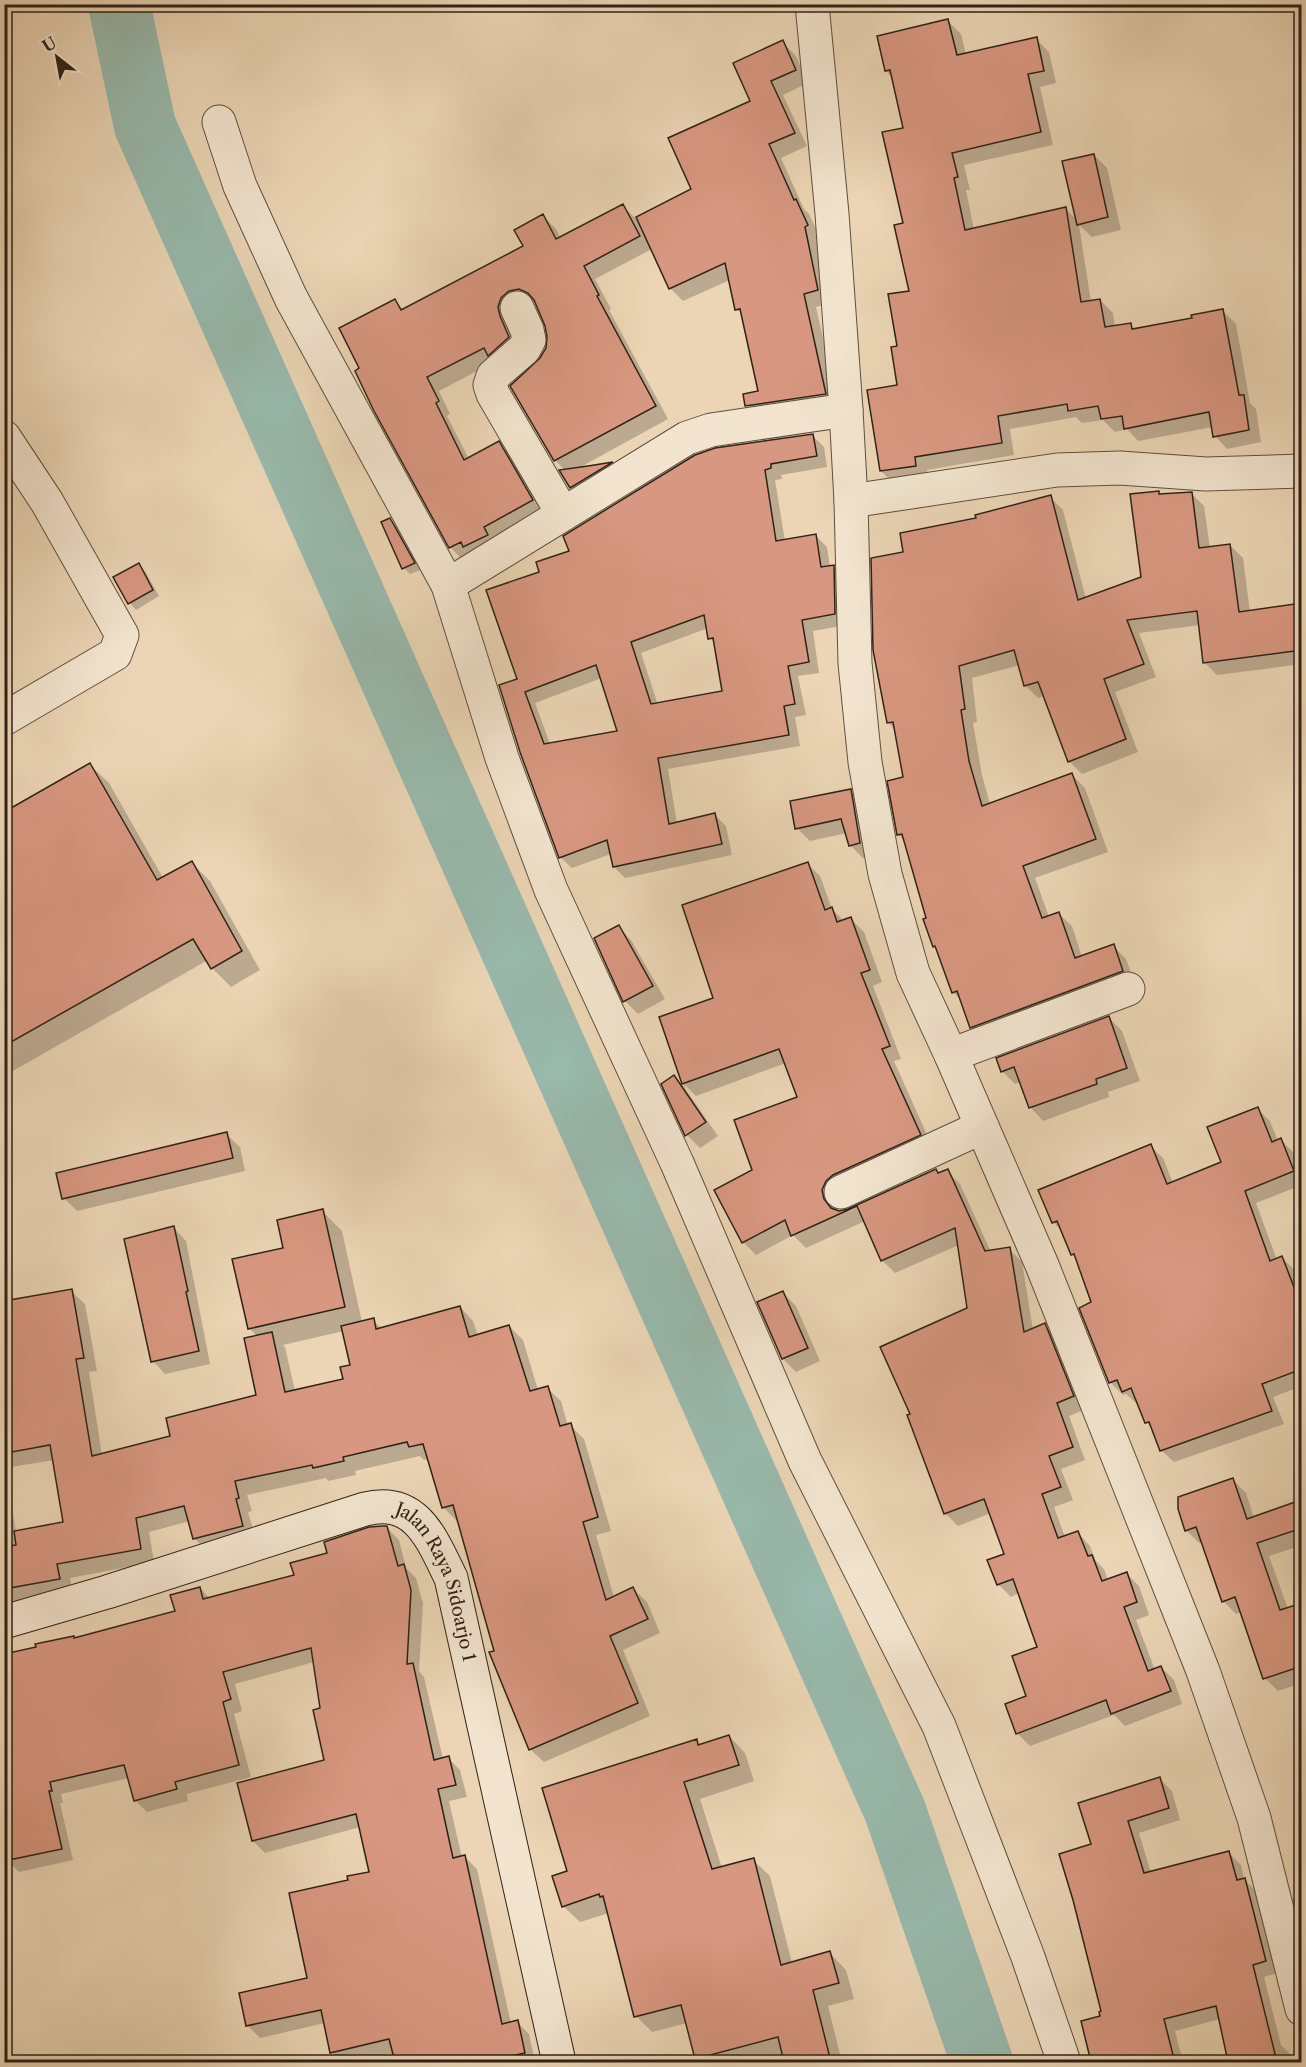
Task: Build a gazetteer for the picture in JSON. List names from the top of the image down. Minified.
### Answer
{"streets":{"street":["Jalan Raya Sidoarjo 1"]},"north":"top left"}
